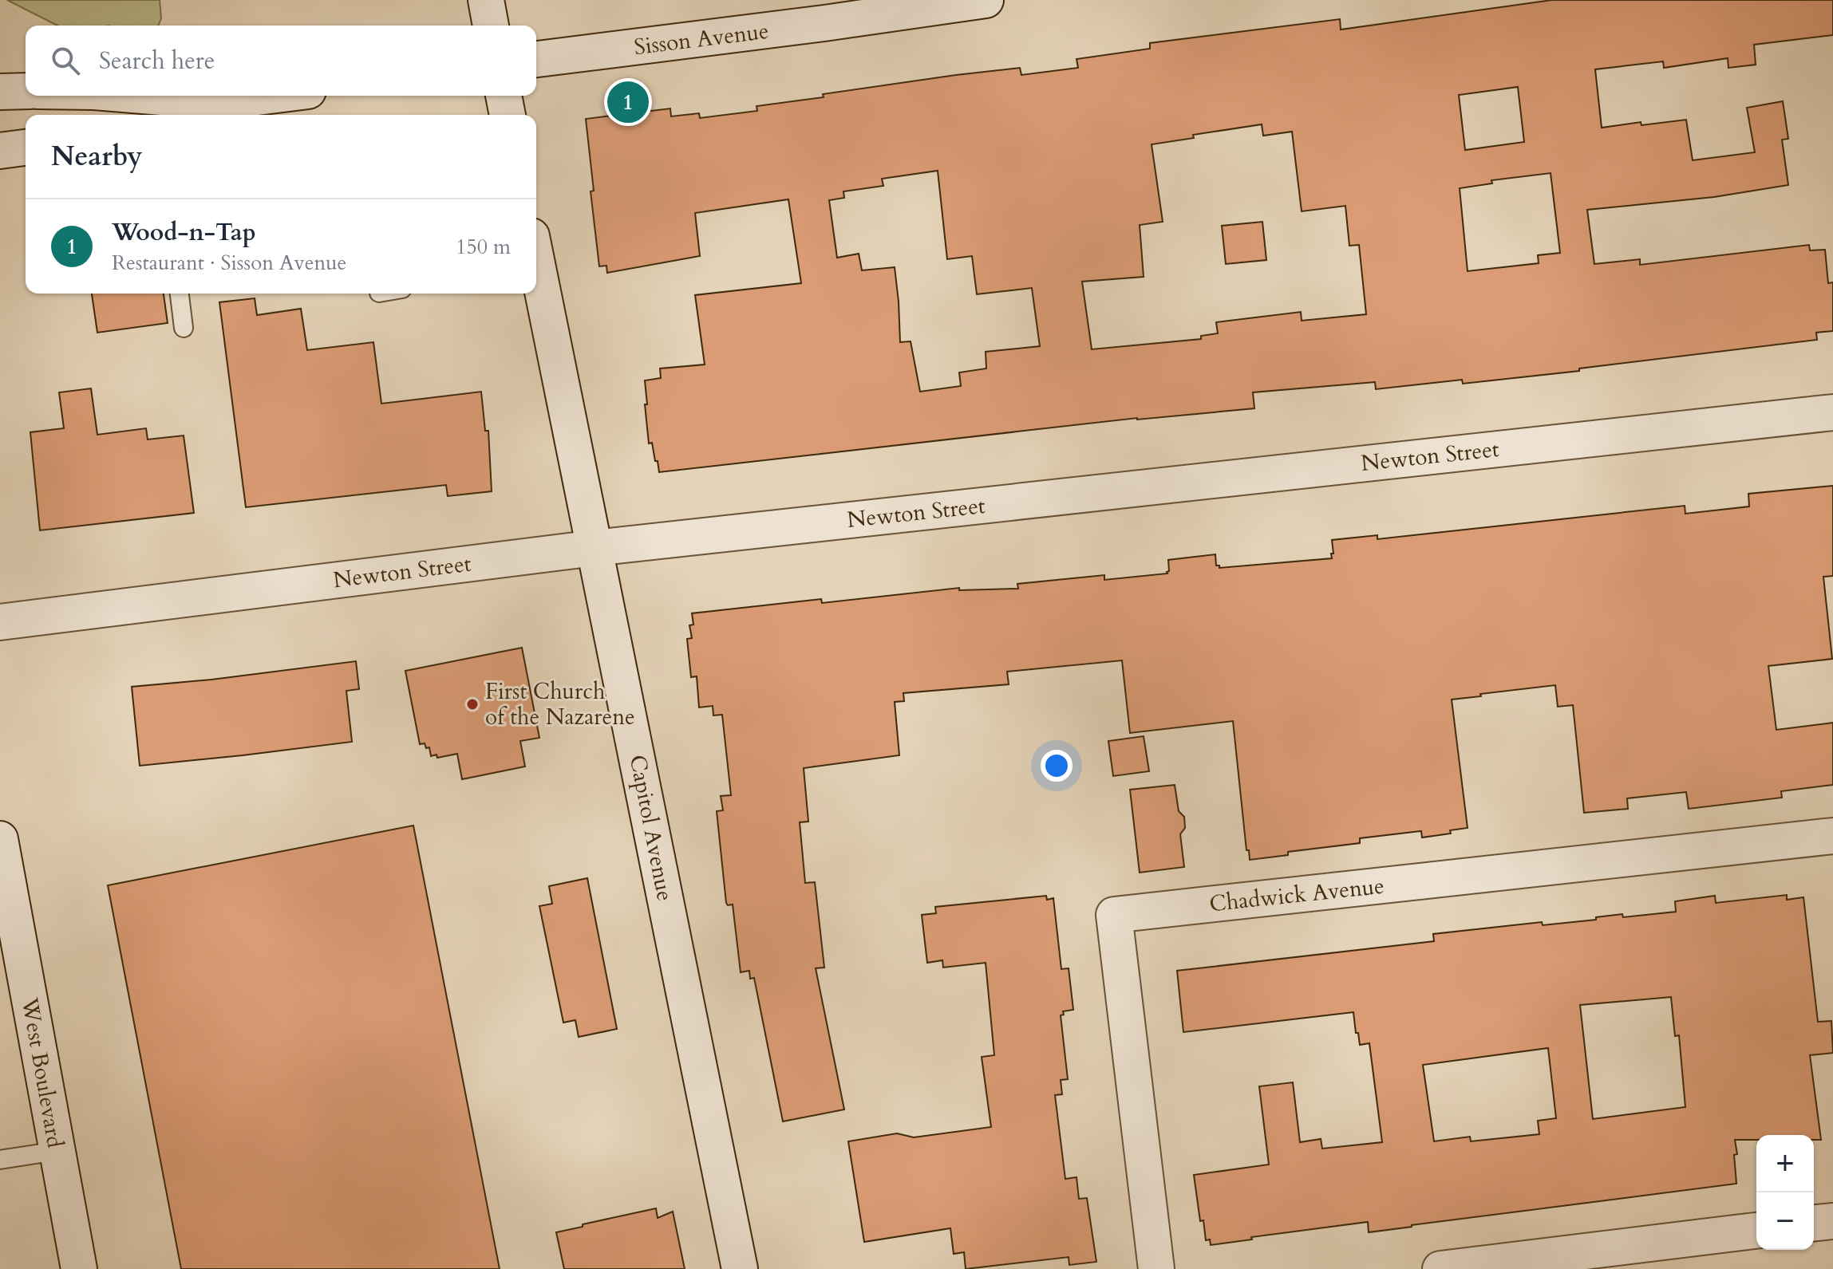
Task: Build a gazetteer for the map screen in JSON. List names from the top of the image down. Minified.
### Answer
{"streets":{"street":["Sisson Avenue","Newton Street","Capitol Avenue","Chadwick Avenue","West Boulevard"]},"crossings":[["Newton Street","Capitol Avenue"]],"places":["First Church of the Nazarene"],"page":{"search":"Search here","pins":"1","heading":"Nearby","list":[{"mark":"1","name":"Wood-n-Tap","note":"Restaurant · Sisson Avenue","value":"150 m"}],"map_buttons":["+","−"]}}
